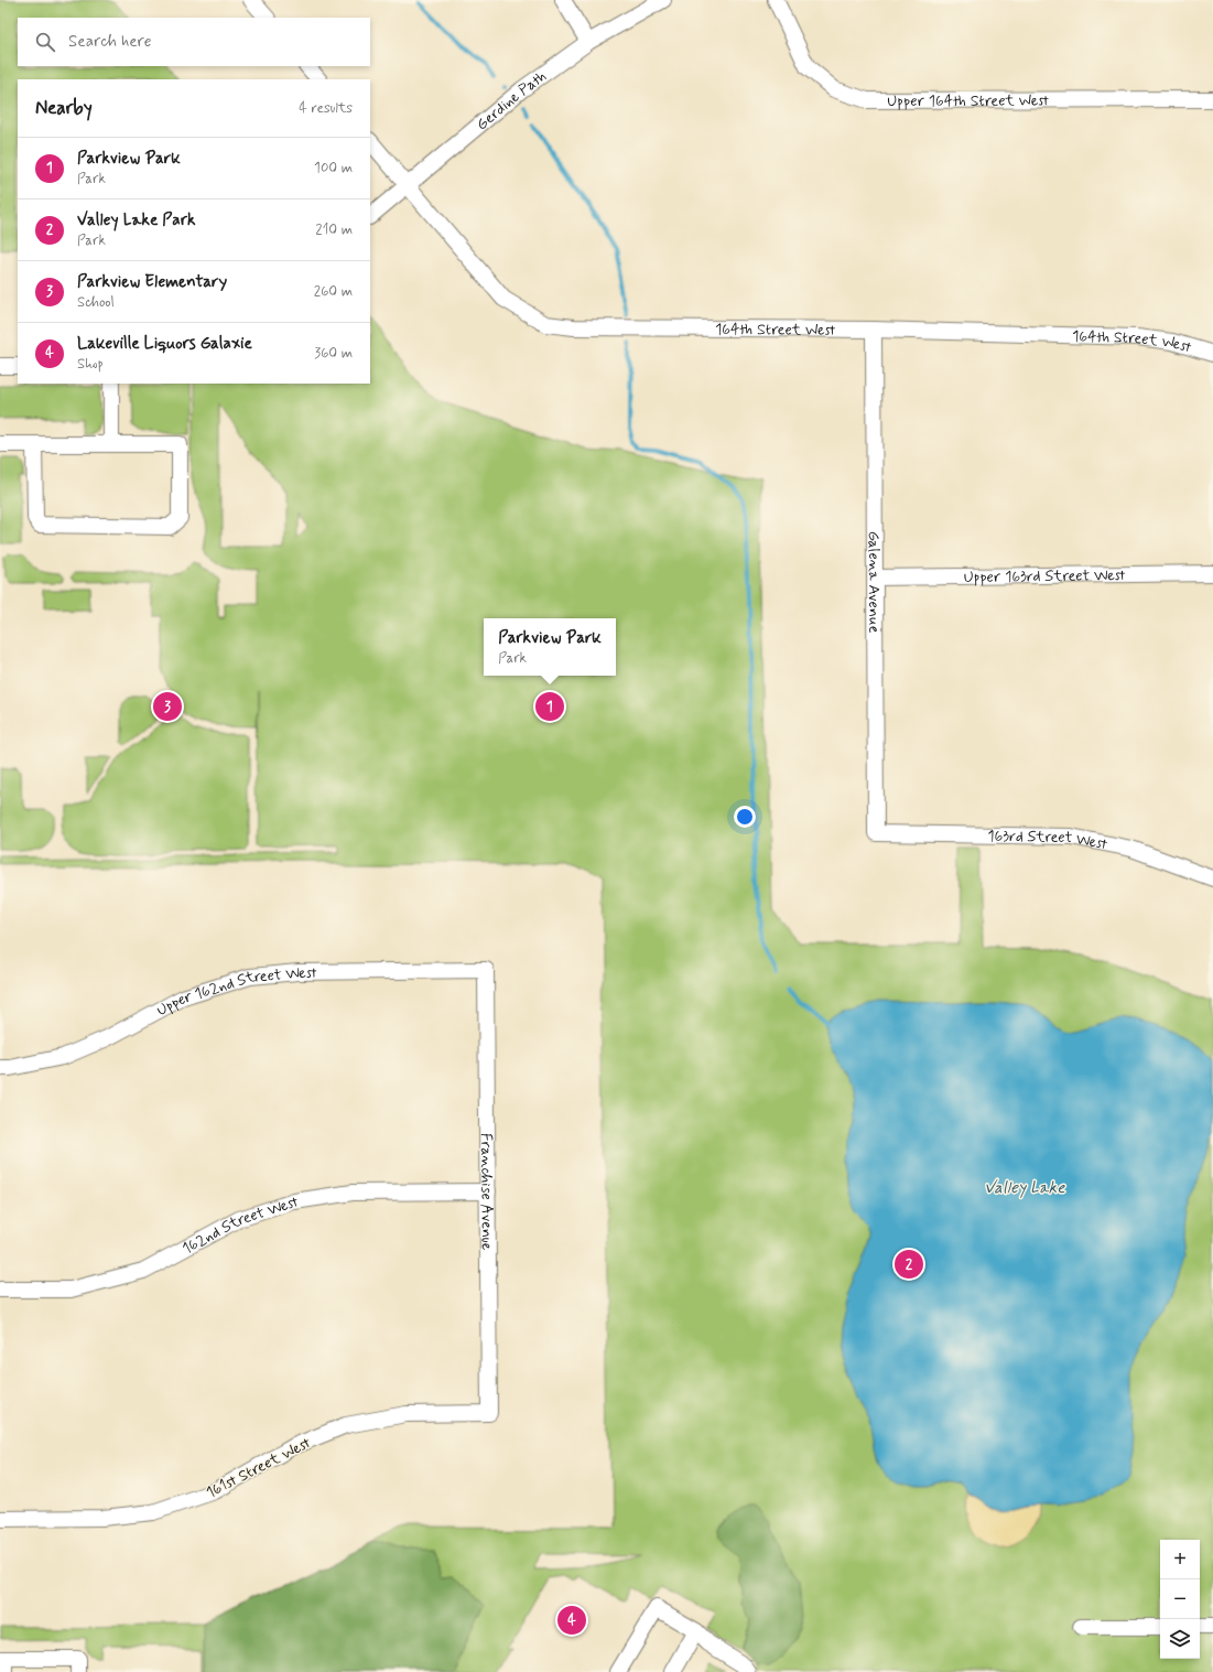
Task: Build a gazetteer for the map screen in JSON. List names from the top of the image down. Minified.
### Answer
{"streets":{"street":["Gerdine Path","Upper 164th Street West","164th Street West","Upper 163rd Street West","Galena Avenue","163rd Street West","Upper 162nd Street West","Franchise Avenue","162nd Street West","161st Street West"]},"crossings":[["Gerdine Path","164th Street West"],["164th Street West","Galena Avenue"],["Upper 163rd Street West","Galena Avenue"],["Galena Avenue","163rd Street West"],["Upper 162nd Street West","Franchise Avenue"],["Franchise Avenue","162nd Street West"],["Franchise Avenue","161st Street West"]],"water":["Valley Lake"],"page":{"search":"Search here","heading":["Nearby","4 results"],"list":[{"mark":"1","name":"Parkview Park","note":"Park","value":"100 m"},{"mark":"2","name":"Valley Lake Park","note":"Park","value":"210 m"},{"mark":"3","name":"Parkview Elementary","note":"School","value":"260 m"},{"mark":"4","name":"Lakeville Liquors Galaxie","note":"Shop","value":"360 m"}],"popup":["Parkview Park","Park"],"pins":["1","3","2","4"],"map_buttons":["+","−"]}}
